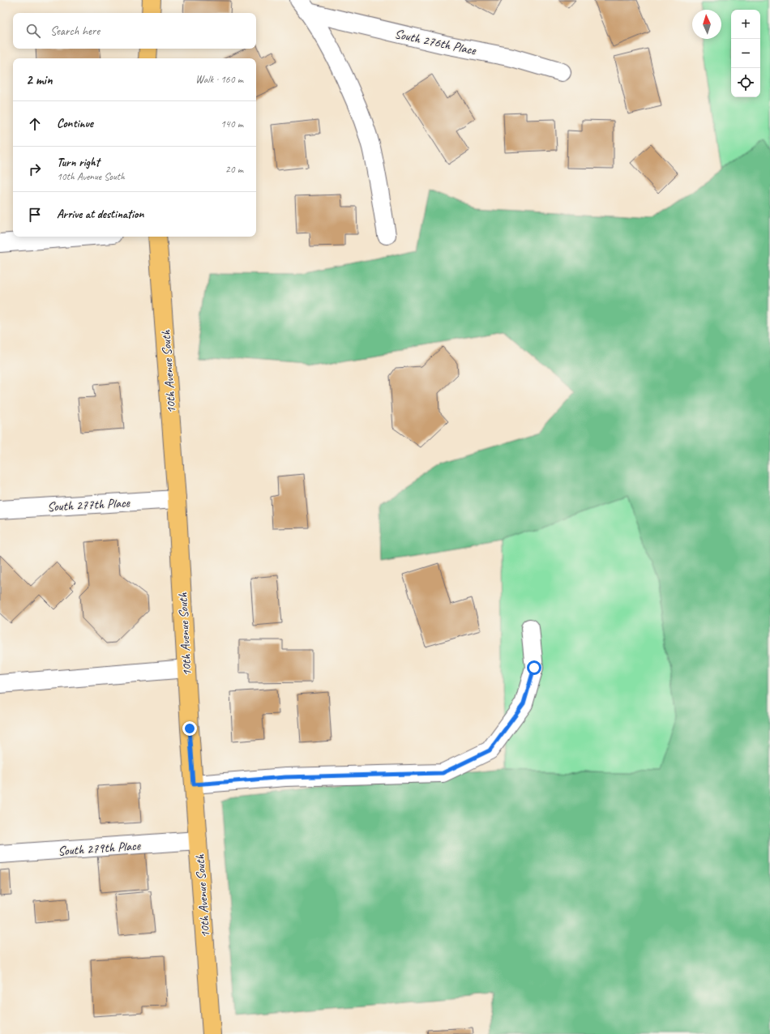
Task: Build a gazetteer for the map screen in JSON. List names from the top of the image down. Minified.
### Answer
{"streets":{"main road":["10th Avenue South"],"street":["South 276th Place","South 277th Place","South 279th Place"]},"crossings":[["10th Avenue South","South 277th Place"],["10th Avenue South","South 279th Place"]],"north":"top","page":{"map_buttons":["+","−"],"search":"Search here","heading":["2 min","Walk · 160 m"],"list":[["Continue","140 m"],["Turn right","10th Avenue South","20 m"],"Arrive at destination"]}}
